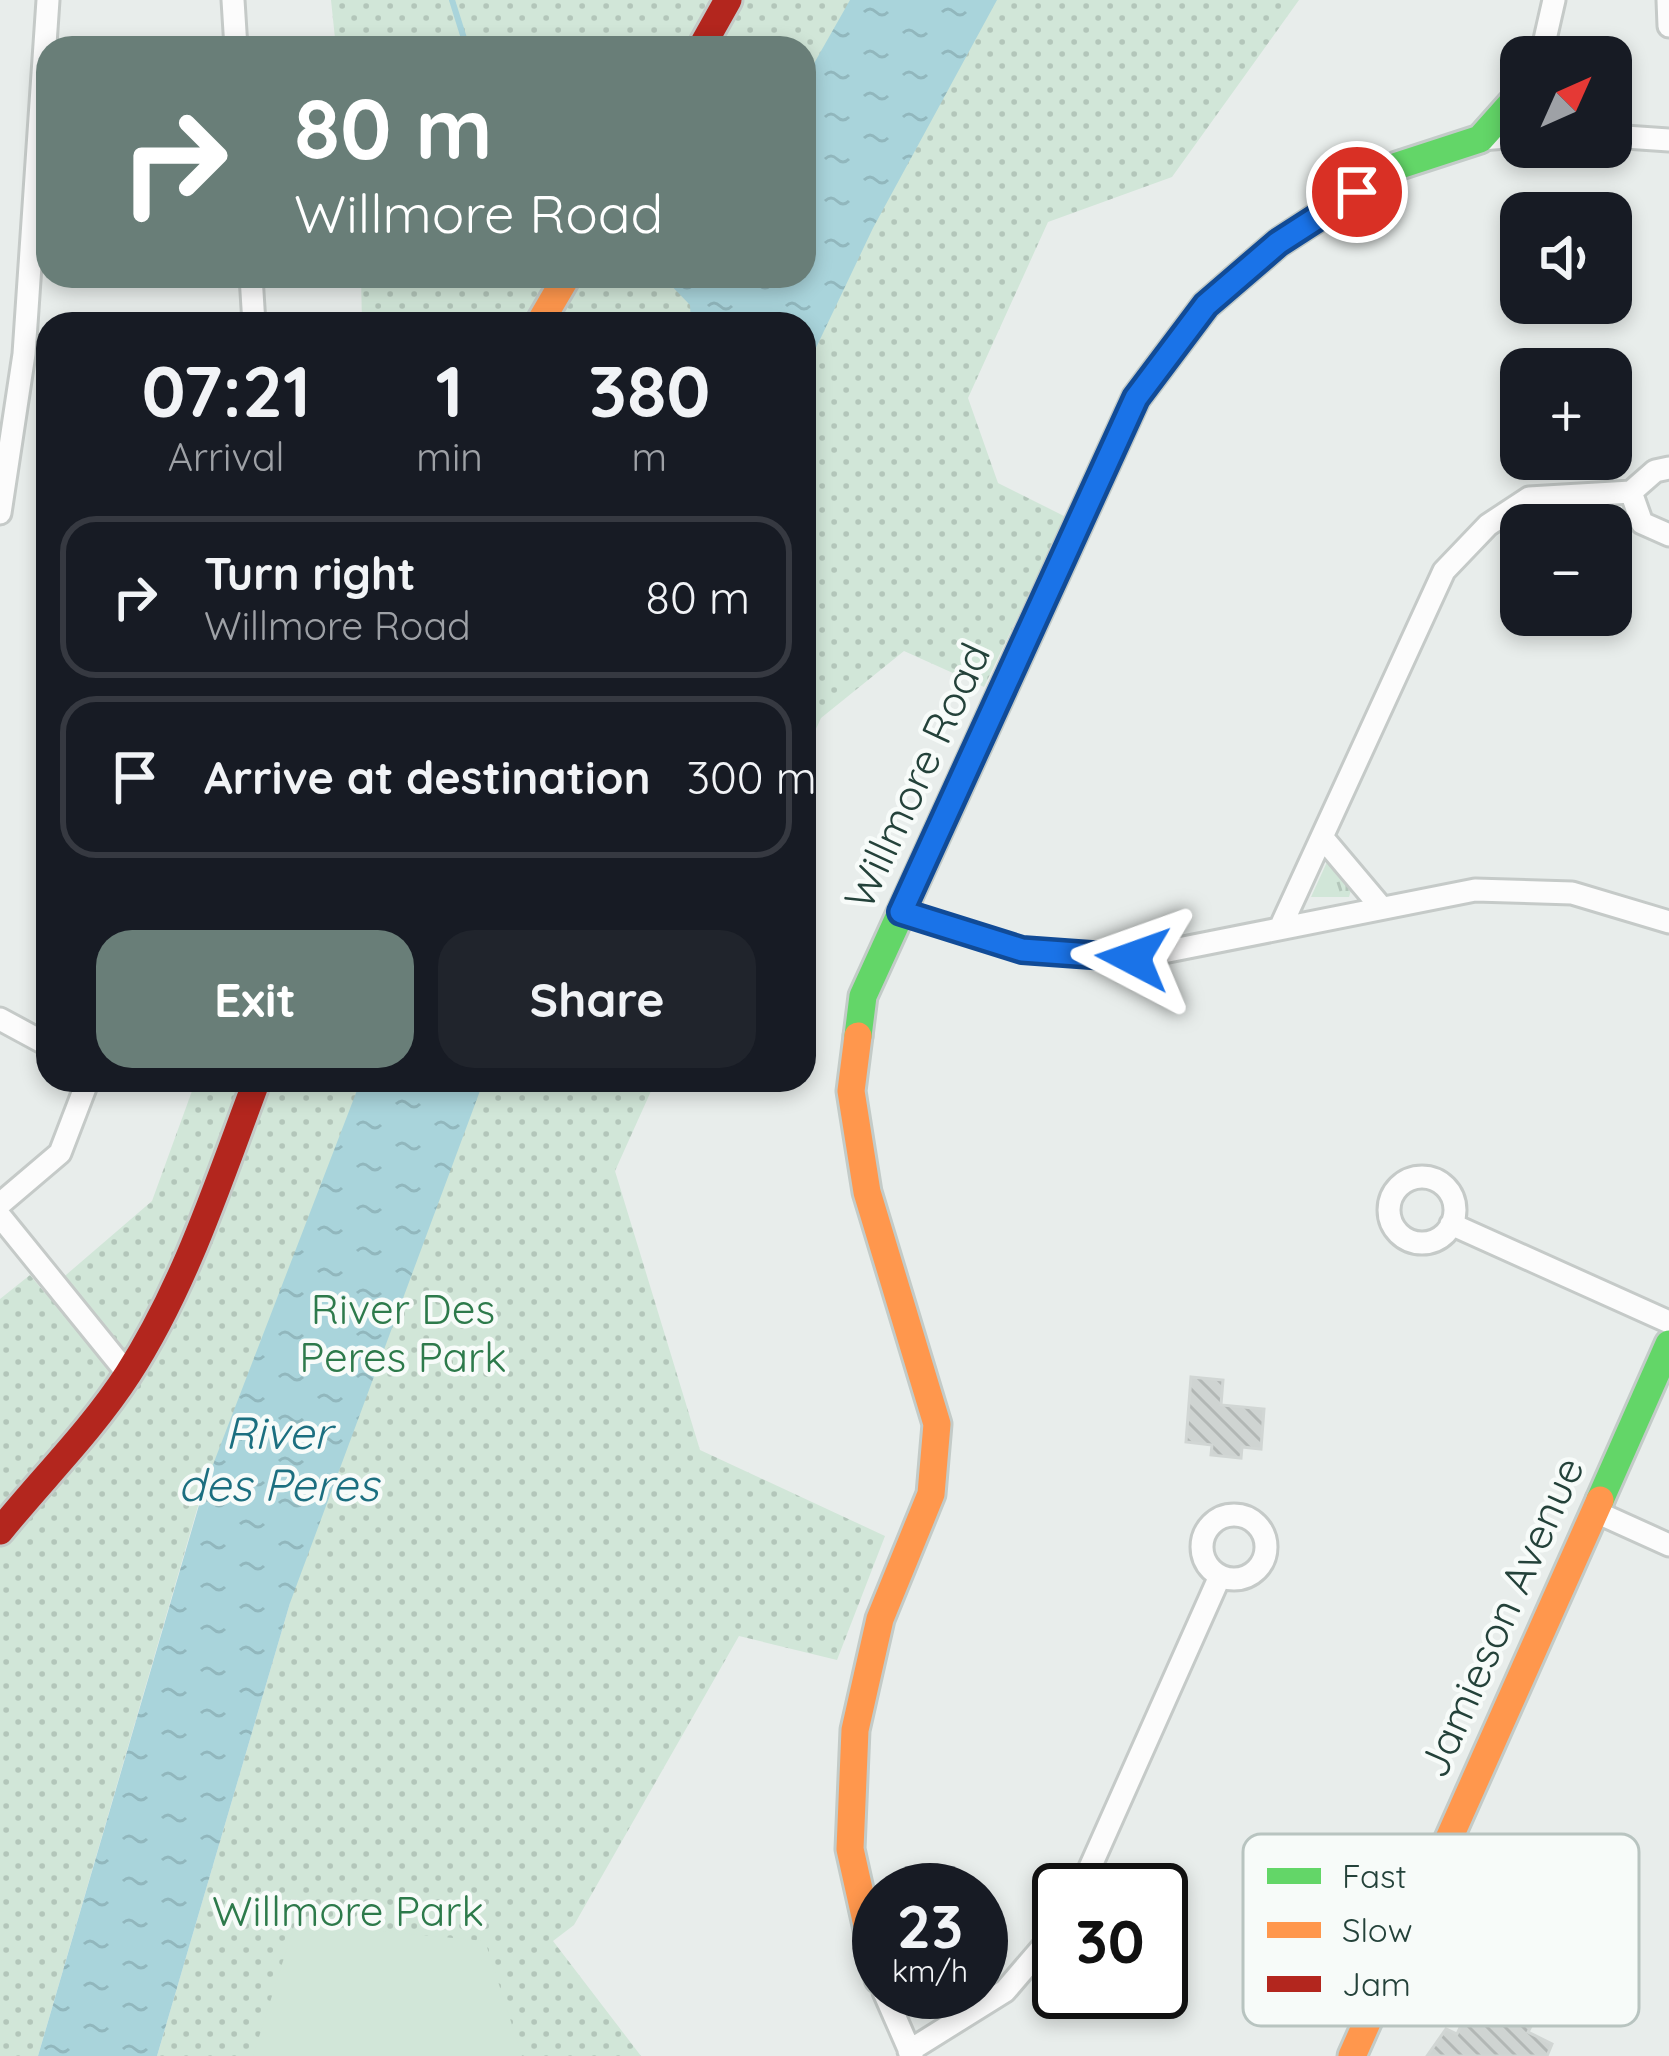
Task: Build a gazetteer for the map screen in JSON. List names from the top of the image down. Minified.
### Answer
{"streets":{"street":["Willmore Road","Jamieson Avenue"]},"water":["River des Peres"],"parks":["River Des Peres Park","Willmore Park"],"legend":["Fast","Slow","Jam"],"north":"top right","page":{"map_buttons":["+","−"],"turn":["80 m","Willmore Road"],"eta":["07:21","Arrival","1","min","380","m"],"list":[{"name":"Turn right","note":"Willmore Road","value":"80 m"},{"name":"Arrive at destination","value":"300 m"}],"buttons":["Exit","Share"],"speed":"23 km/h","limit":"30"}}
